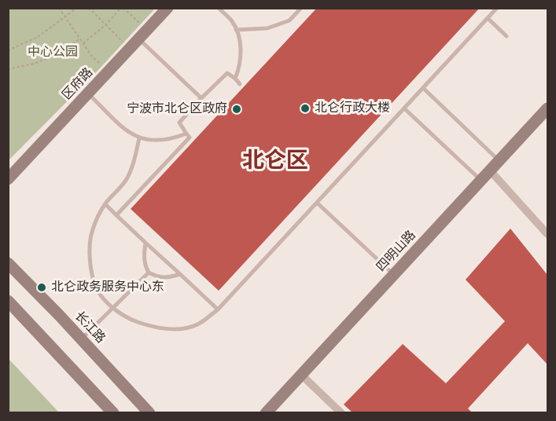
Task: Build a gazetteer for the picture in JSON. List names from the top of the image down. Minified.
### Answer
{"streets":{"street":["区府路","四明山路","长江路"]},"districts":["北仑区"],"parks":["中心公园"],"places":["北仑行政大楼","宁波市北仑区政府","北仑政务服务中心东"]}
